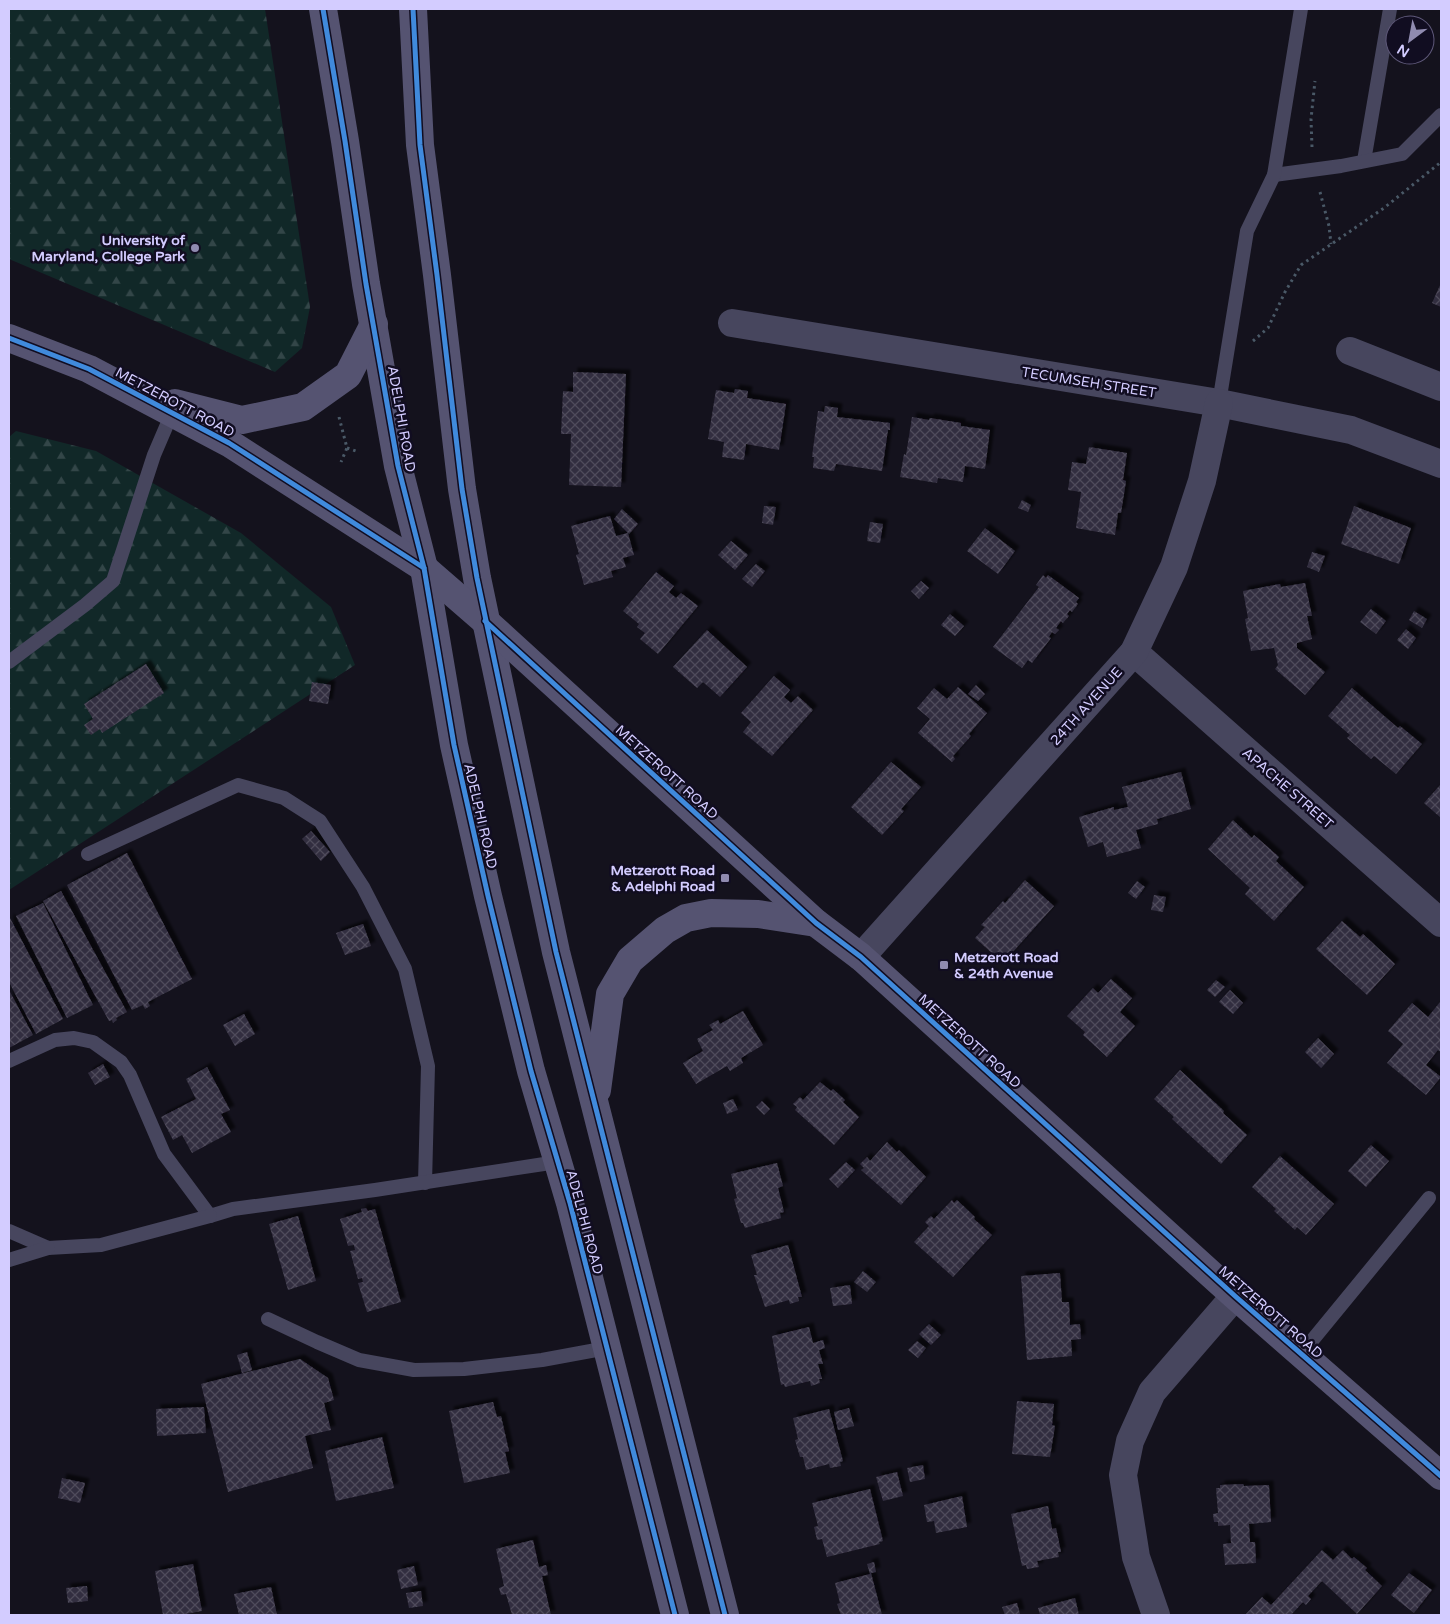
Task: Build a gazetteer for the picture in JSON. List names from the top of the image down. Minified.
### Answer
{"streets":{"main road":["METZEROTT ROAD","ADELPHI ROAD"],"street":["TECUMSEH STREET","24TH AVENUE","APACHE STREET"]},"crossings":[["TECUMSEH STREET","24TH AVENUE"],["METZEROTT ROAD","ADELPHI ROAD"],["METZEROTT ROAD","24TH AVENUE"],["24TH AVENUE","APACHE STREET"]],"places":{"other":["University of Maryland, College Park"],"transit":["Metzerott Road & Adelphi Road","Metzerott Road & 24th Avenue"]},"north":"bottom left"}
